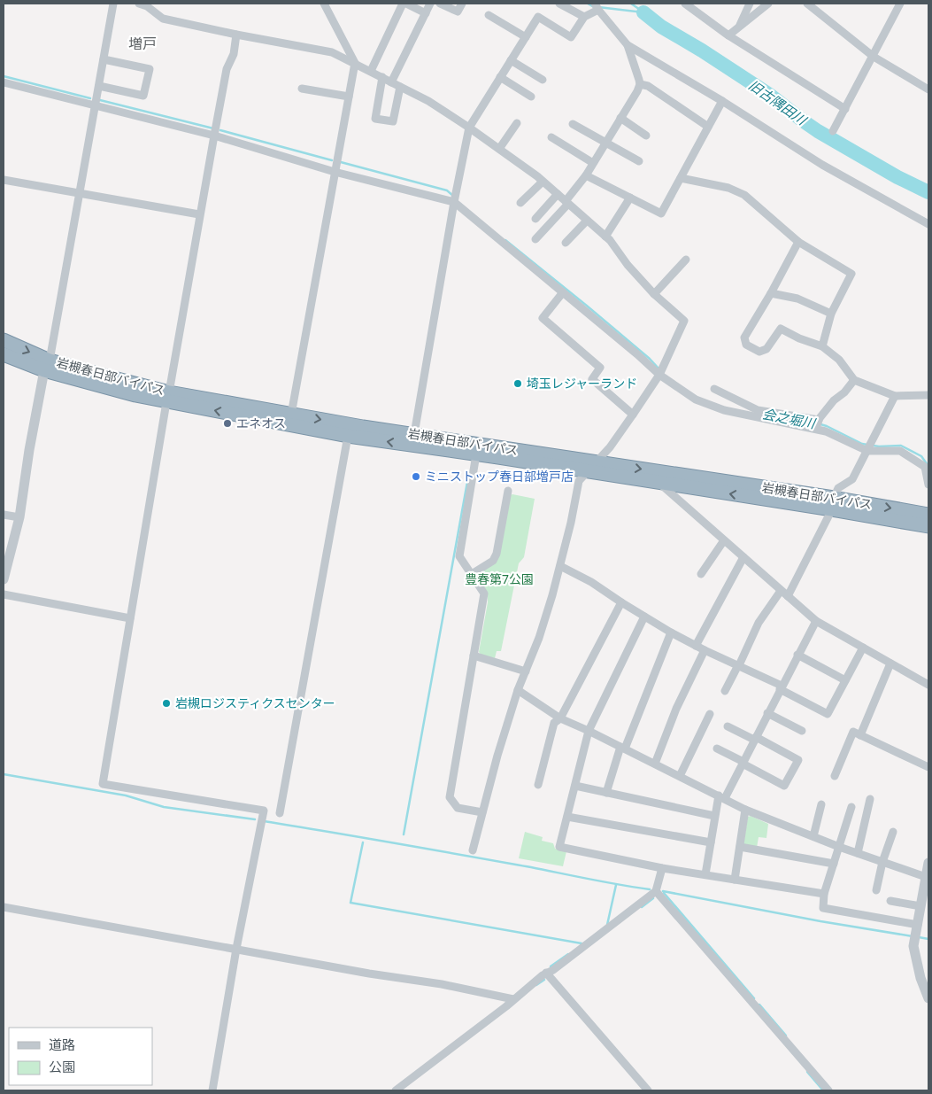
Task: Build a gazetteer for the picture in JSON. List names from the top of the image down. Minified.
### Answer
{"streets":{"highway":["岩槻春日部バイパス"]},"districts":["増戸"],"water":["旧古隅田川","会之堀川"],"parks":["豊春第7公園"],"places":["埼玉レジャーランド","エネオス","ミニストップ春日部増戸店","岩槻ロジスティクスセンター"],"legend":["道路","公園"]}
